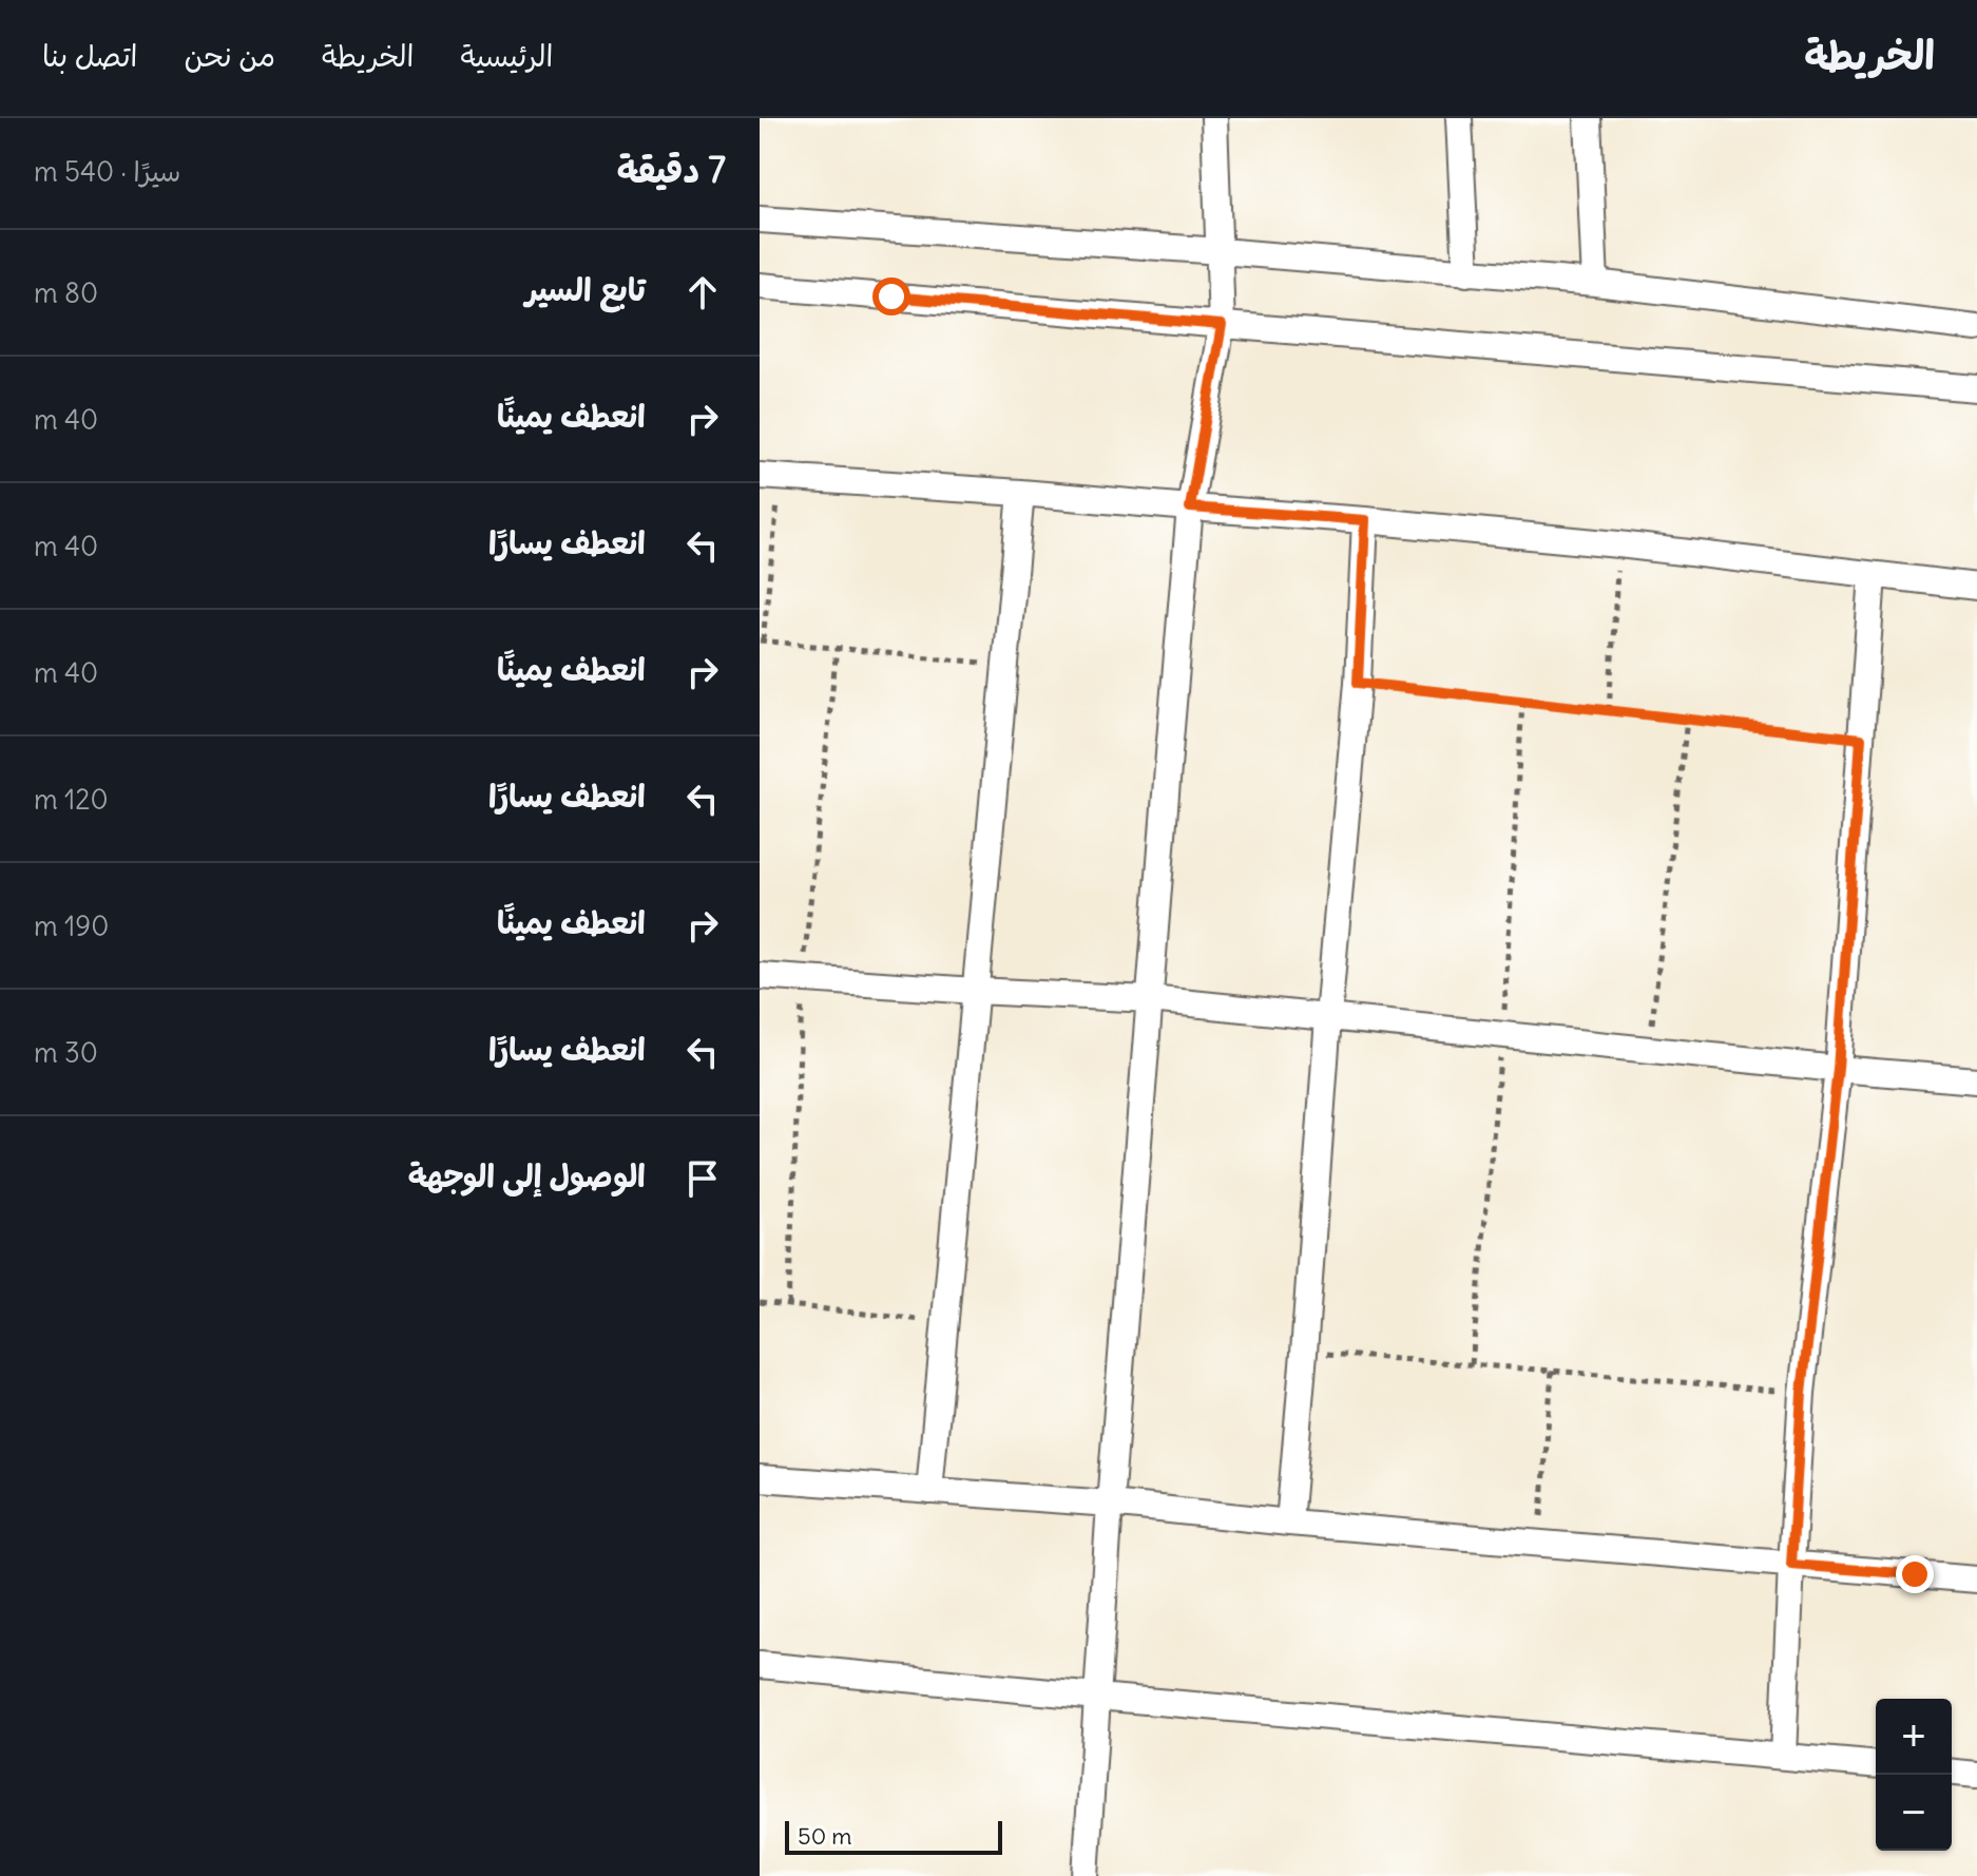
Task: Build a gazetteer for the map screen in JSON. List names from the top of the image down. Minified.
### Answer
{"scale_bar":"50 m","page":{"header":"الخريطة","nav":["الرئيسية","الخريطة","من نحن","اتصل بنا"],"heading":["7 دقيقة","سيرًا · 540 m"],"list":[["تابع السير","80 m"],["انعطف يمينًا","40 m"],["انعطف يسارًا","40 m"],["انعطف يمينًا","40 m"],["انعطف يسارًا","120 m"],["انعطف يمينًا","190 m"],["انعطف يسارًا","30 m"],"الوصول إلى الوجهة"],"map_buttons":["+","−"],"scale":"50 m"}}
